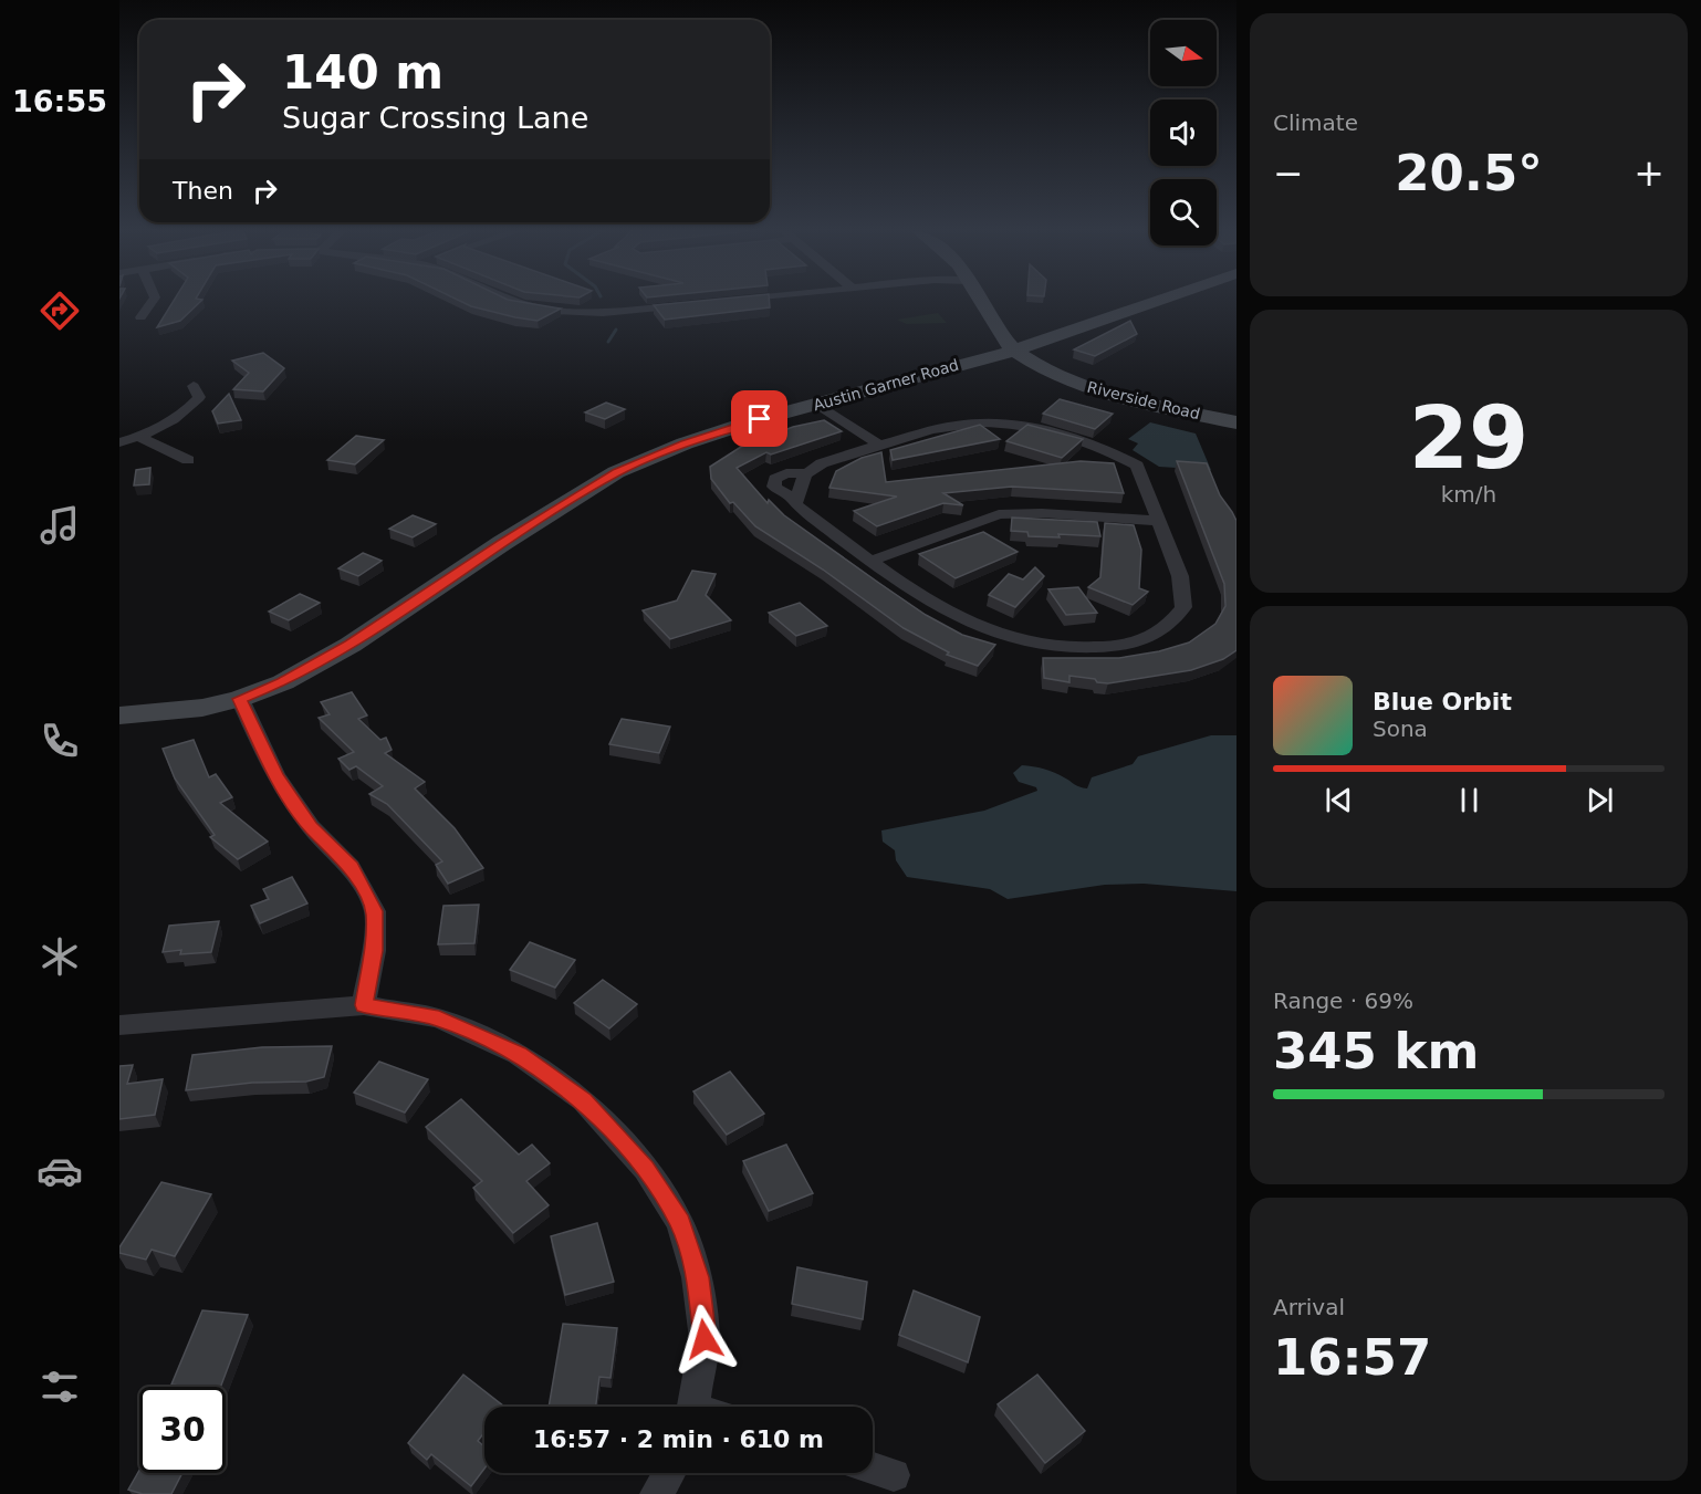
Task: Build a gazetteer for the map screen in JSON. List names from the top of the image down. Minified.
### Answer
{"streets":{"street":["Austin Garner Road","Riverside Road"]},"crossings":[["Austin Garner Road","Riverside Road"]],"north":"right","page":{"tabs":"16:55","tile":["Climate",["29","km/h"],["Range · 69%","345 km"],["Arrival","16:57"]],"turn":["140 m","Sugar Crossing Lane"],"heat":["−","20.5°","+"],"then":"Then","song":["Blue Orbit","Sona"],"limit":"30","trip":"16:57 · 2 min · 610 m"}}
